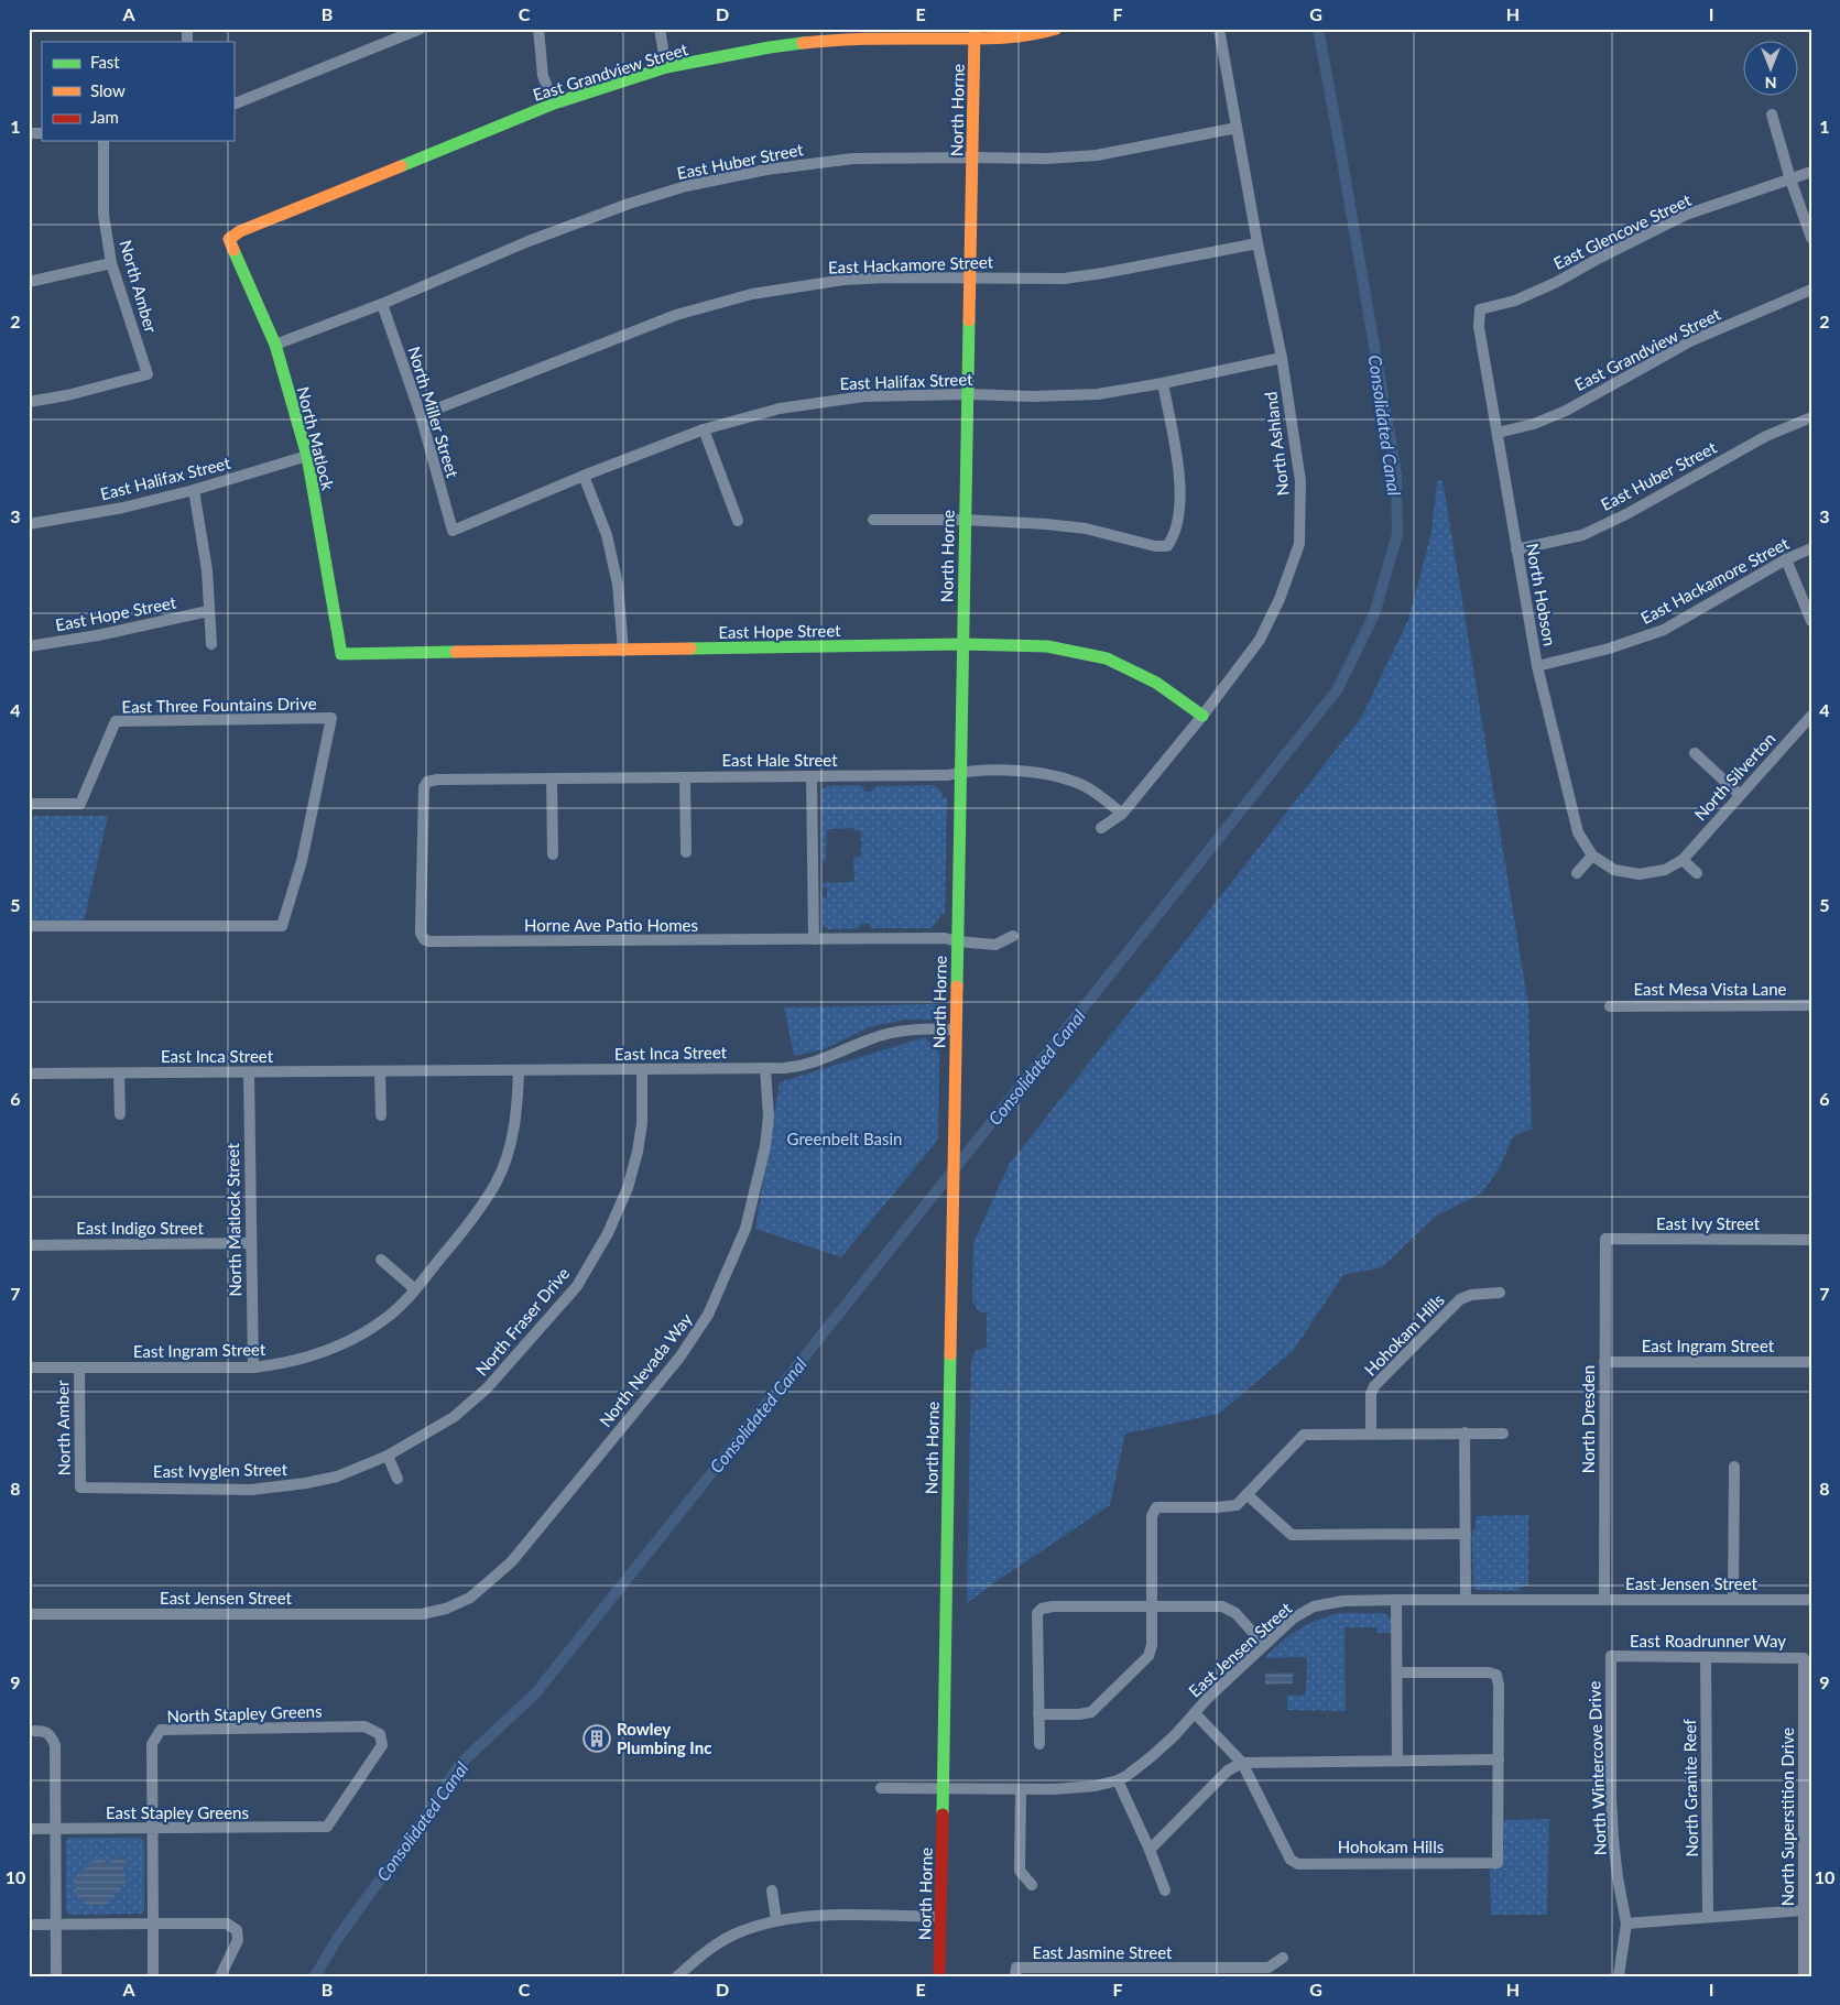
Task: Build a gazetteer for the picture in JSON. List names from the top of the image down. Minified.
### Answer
{"streets":{"street":["East Grandview Street","North Horne","East Huber Street","East Glencove Street","East Hackamore Street","North Amber","East Halifax Street","North Miller Street","North Matlock","North Ashland","North Hobson","East Hope Street","East Three Fountains Drive","East Hale Street","North Silverton","Horne Ave Patio Homes","East Mesa Vista Lane","East Inca Street","North Matlock Street","East Ivy Street","East Indigo Street","North Fraser Drive","Hohokam Hills","East Ingram Street","North Nevada Way","North Dresden","East Ivyglen Street","East Jensen Street","East Roadrunner Way","North Stapley Greens","North Wintercove Drive","North Granite Reef","East Stapley Greens","North Superstition Drive","East Jasmine Street"]},"crossings":[["East Grandview Street","North Horne"],["East Grandview Street","North Matlock"],["East Grandview Street","North Hobson"],["North Horne","East Huber Street"],["North Horne","East Hackamore Street"],["North Horne","East Halifax Street"],["North Horne","East Hope Street"],["North Horne","East Hale Street"],["North Horne","Horne Ave Patio Homes"],["North Horne","East Inca Street"],["North Horne","East Jensen Street"],["East Huber Street","North Miller Street"],["East Huber Street","North Matlock"],["East Huber Street","North Ashland"],["East Huber Street","North Hobson"],["East Glencove Street","North Hobson"],["East Hackamore Street","North Miller Street"],["East Hackamore Street","North Ashland"],["East Hackamore Street","North Hobson"],["North Amber","East Ingram Street"],["North Amber","East Ivyglen Street"],["East Halifax Street","North Miller Street"],["East Halifax Street","North Matlock"],["East Halifax Street","North Ashland"],["North Matlock","East Hope Street"],["North Ashland","East Hope Street"],["North Ashland","East Hale Street"],["North Hobson","North Silverton"],["East Hale Street","Horne Ave Patio Homes"],["East Inca Street","North Matlock Street"],["East Inca Street","North Fraser Drive"],["East Inca Street","East Ingram Street"],["East Inca Street","North Nevada Way"],["North Matlock Street","East Indigo Street"],["North Matlock Street","East Ingram Street"],["East Ivy Street","North Dresden"],["North Fraser Drive","East Ivyglen Street"],["Hohokam Hills","East Jensen Street"],["East Ingram Street","North Dresden"],["North Nevada Way","East Jensen Street"],["North Dresden","East Jensen Street"],["East Roadrunner Way","North Wintercove Drive"],["East Roadrunner Way","North Granite Reef"],["East Roadrunner Way","North Superstition Drive"],["North Stapley Greens","East Stapley Greens"]],"water":["Consolidated Canal"],"parks":["Greenbelt Basin"],"places":{"building":["Rowley Plumbing Inc"]},"legend":["Fast","Slow","Jam"],"north":"bottom","grid":{"columns":["A","B","C","D","E","F","G","H","I"],"rows":["1","2","3","4","5","6","7","8","9","10"]}}
